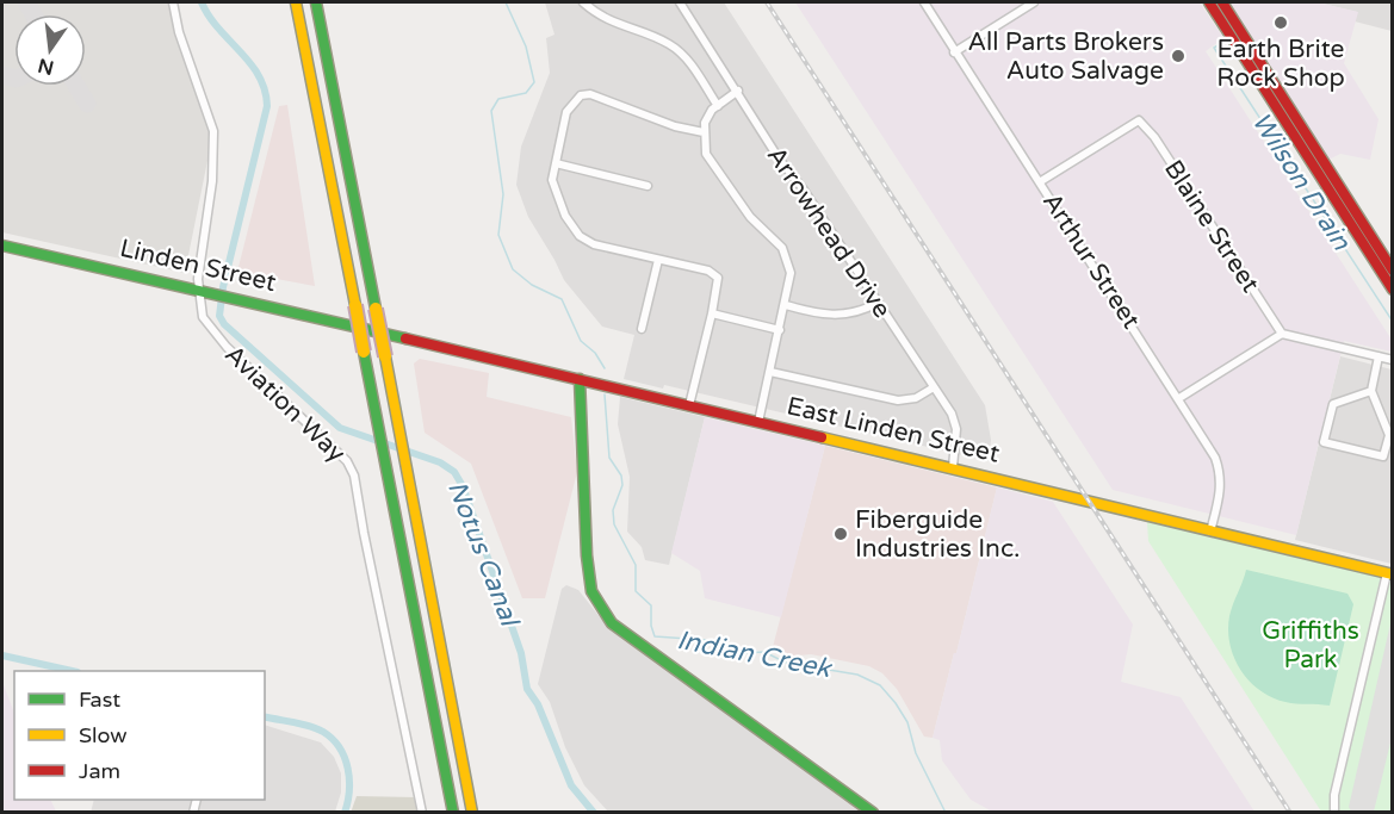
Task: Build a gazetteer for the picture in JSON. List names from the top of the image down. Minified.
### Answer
{"streets":{"main road":["Linden Street","East Linden Street"],"street":["Blaine Street","Arrowhead Drive","Arthur Street","Aviation Way"]},"crossings":[["Blaine Street","Arthur Street"],["Arrowhead Drive","East Linden Street"],["Arthur Street","East Linden Street"],["Linden Street","Aviation Way"],["Linden Street","East Linden Street"]],"water":["Wilson Drain","Notus Canal","Indian Creek"],"parks":["Griffiths Park"],"places":["Earth Brite Rock Shop","All Parts Brokers Auto Salvage","Fiberguide Industries Inc."],"legend":["Fast","Slow","Jam"],"north":"bottom"}
